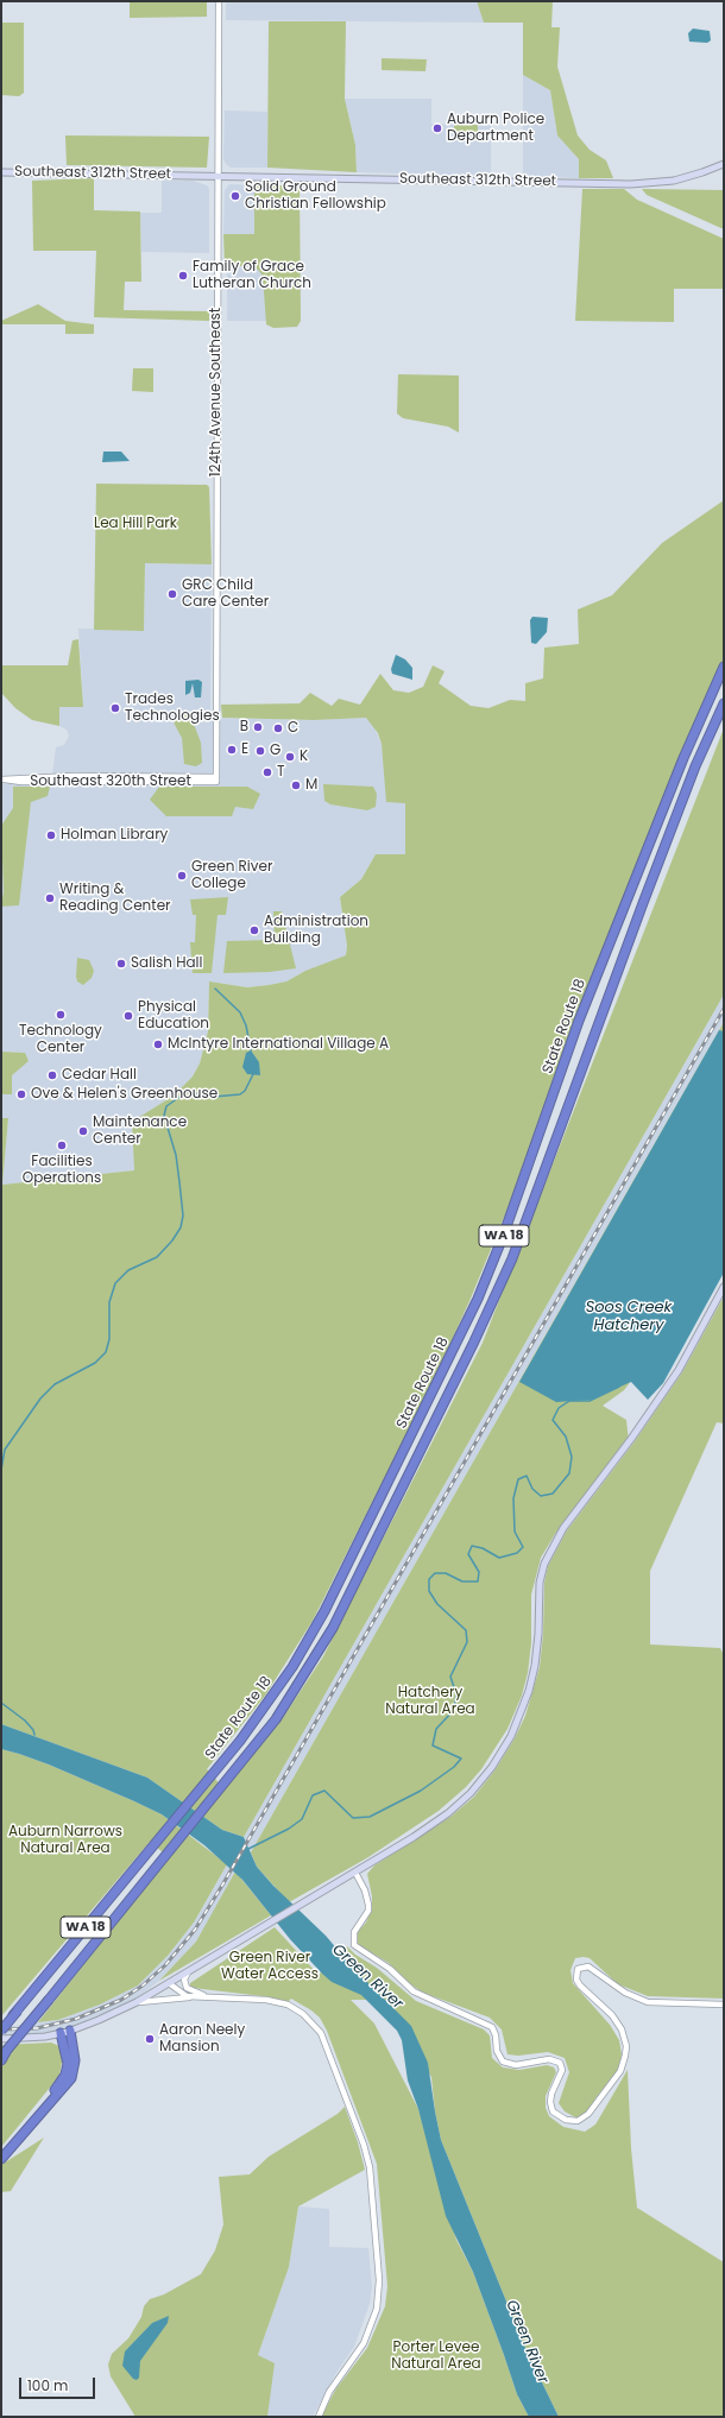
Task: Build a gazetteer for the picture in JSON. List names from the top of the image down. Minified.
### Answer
{"streets":{"highway":["State Route 18","WA 18"],"main road":["Southeast 312th Street"],"street":["124th Avenue Southeast","Southeast 320th Street"]},"crossings":[["Southeast 312th Street","124th Avenue Southeast"],["124th Avenue Southeast","Southeast 320th Street"]],"water":["Soos Creek Hatchery","Green River"],"parks":["Lea Hill Park","Hatchery Natural Area","Auburn Narrows Natural Area","Green River Water Access","Porter Levee Natural Area"],"places":["Auburn Police Department","Solid Ground Christian Fellowship","Family of Grace Lutheran Church","GRC Child Care Center","Trades Technologies","B","C","E","G","K","T","M","Holman Library","Green River College","Writing & Reading Center","Administration Building","Salish Hall","Technology Center","Physical Education","McIntyre International Village A","Cedar Hall","Ove & Helen's Greenhouse","Maintenance Center","Facilities Operations","Aaron Neely Mansion"],"scale_bar":"100 m"}
